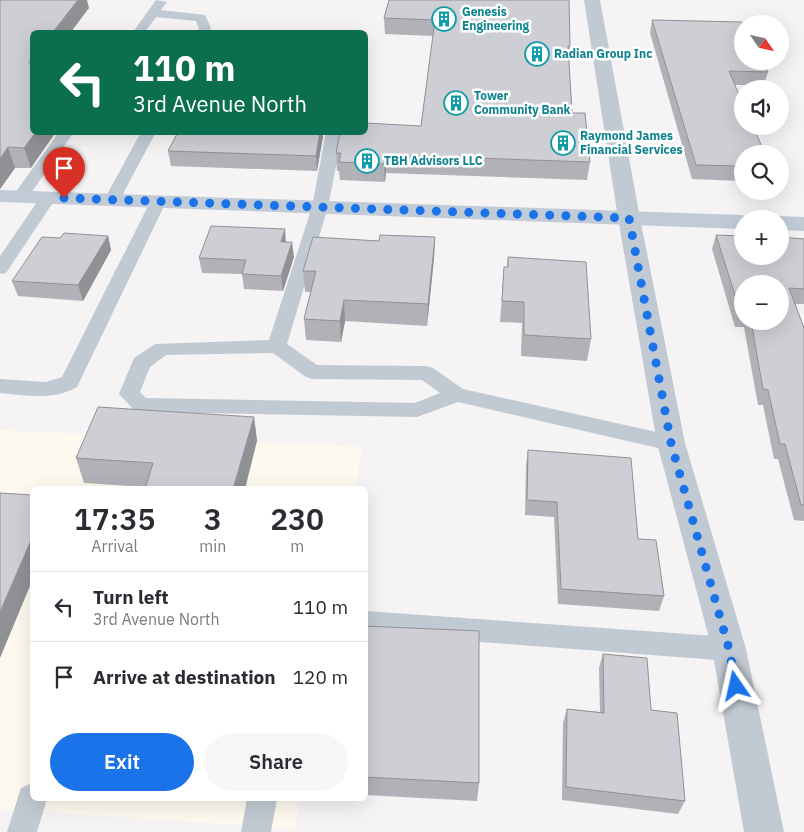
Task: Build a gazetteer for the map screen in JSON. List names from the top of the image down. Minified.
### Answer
{"places":{"building":["Genesis Engineering","Radian Group Inc","Tower Community Bank","Raymond James Financial Services","TBH Advisors LLC"]},"north":"bottom right","page":{"map_buttons":["+","−"],"turn":["110 m","3rd Avenue North"],"eta":["17:35","Arrival","3","min","230","m"],"list":[{"name":"Turn left","note":"3rd Avenue North","value":"110 m"},{"name":"Arrive at destination","value":"120 m"}],"buttons":["Exit","Share"]}}
